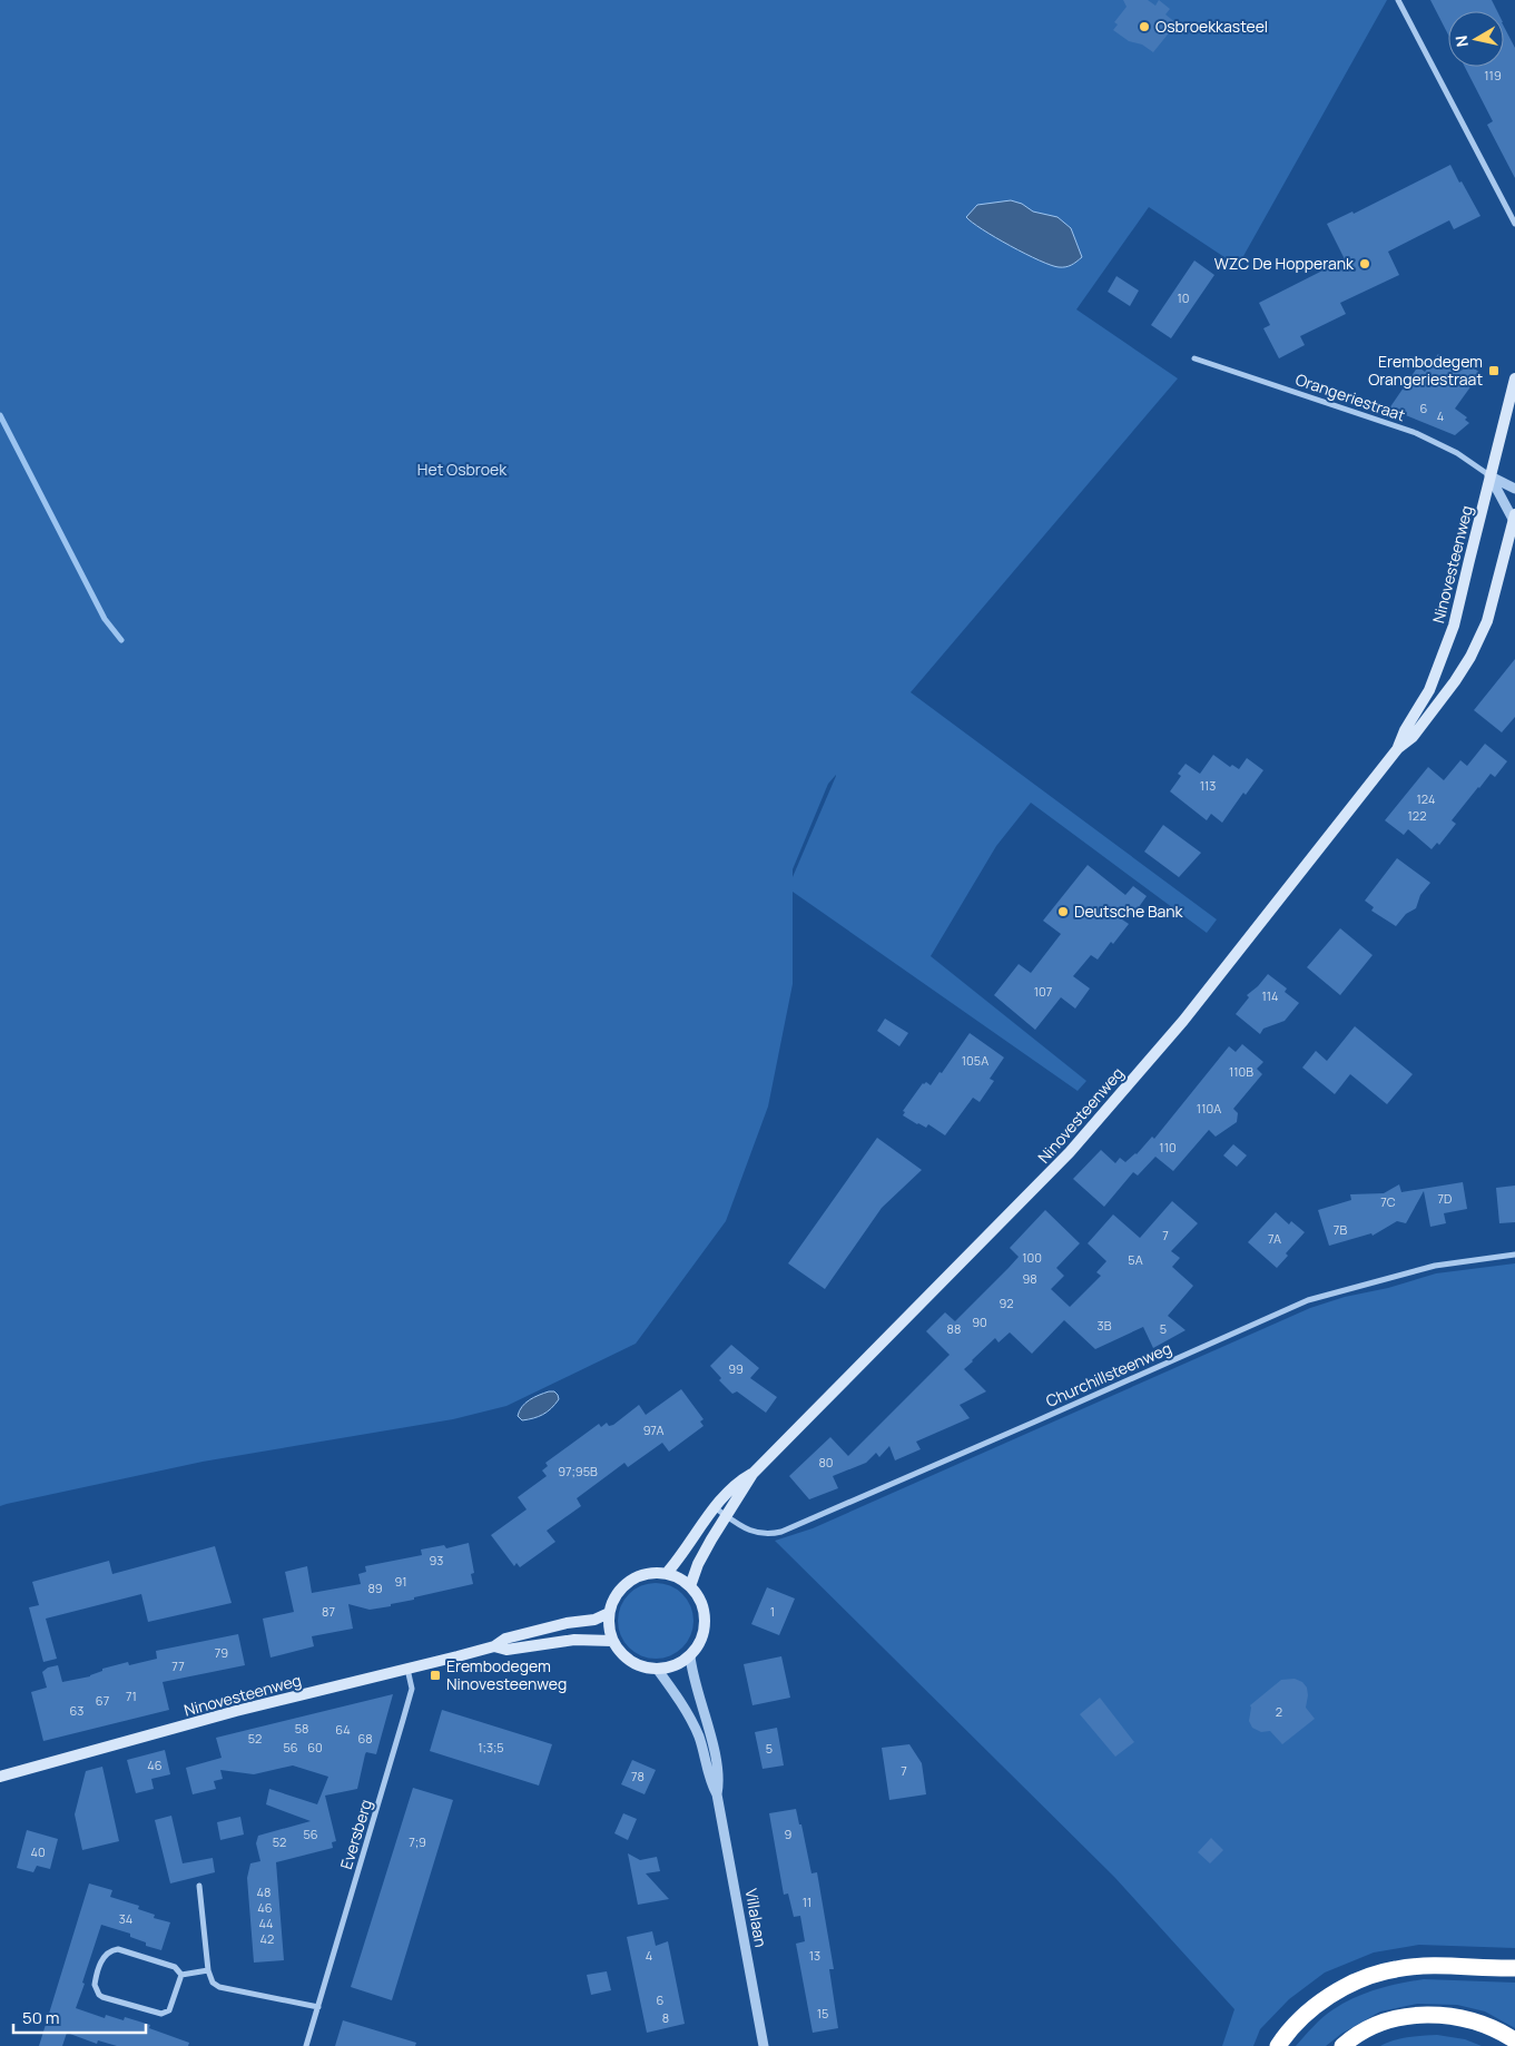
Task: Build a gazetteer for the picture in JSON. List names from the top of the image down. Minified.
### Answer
{"streets":{"main road":["Ninovesteenweg"],"street":["Orangeriestraat","Churchillsteenweg","Eversberg","Villalaan"]},"crossings":[["Orangeriestraat","Ninovesteenweg"],["Ninovesteenweg","Churchillsteenweg"],["Ninovesteenweg","Eversberg"],["Ninovesteenweg","Villalaan"]],"parks":["Het Osbroek"],"places":{"other":["Osbroekkasteel","WZC De Hopperank","Deutsche Bank"],"transit":["Erembodegem Orangeriestraat","Erembodegem Ninovesteenweg"]},"house_numbers":["119","10","6","4","113","124","122","107","114","105A","110B","110A","110","7D","7C","7B","7","7A","100","5A","98","92","90","3B","88","5","99","97A","80","97;95B","93","91","89","87","1","79","77","71","67","63","2","58","64","52","68","56","60","1;3;5","5","46","7","78","56","9","52","7;9","40","48","11","46","34","44","42","4","13","6","15","8"],"scale_bar":"50 m","north":"left"}
